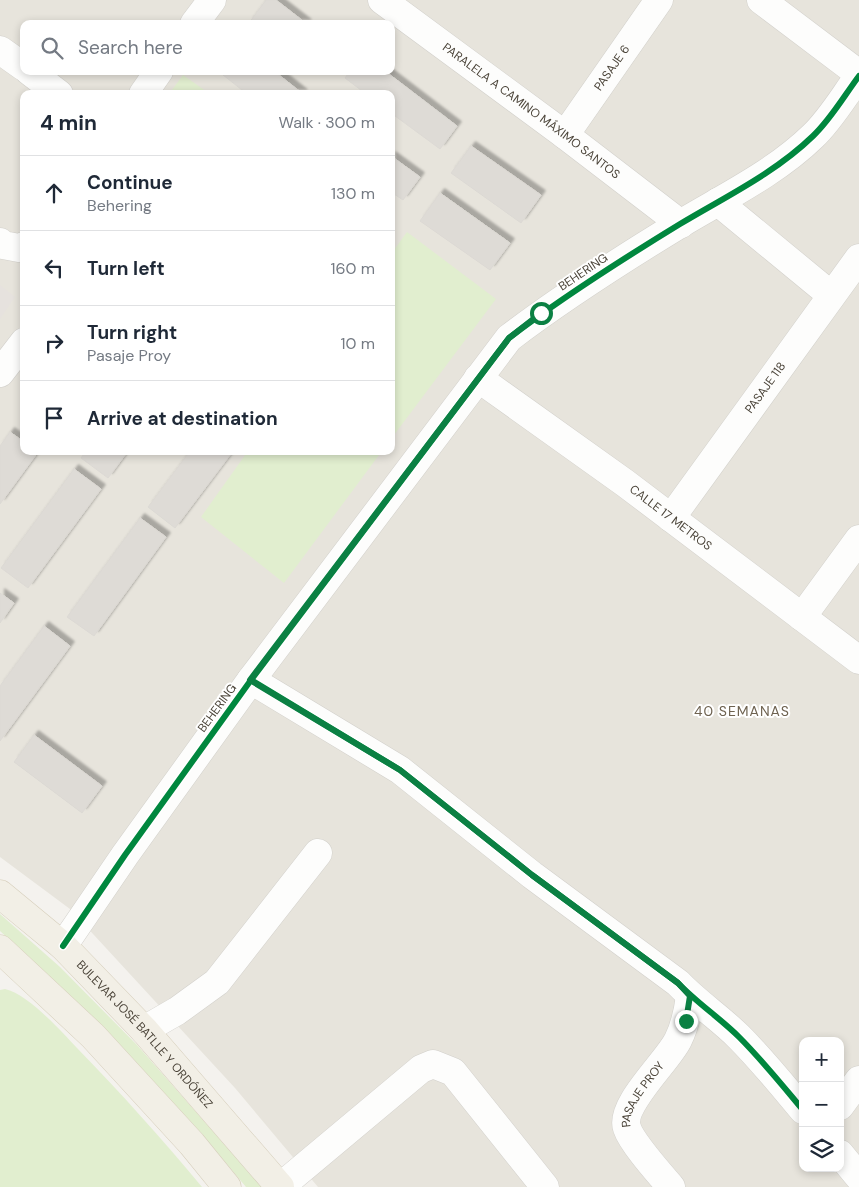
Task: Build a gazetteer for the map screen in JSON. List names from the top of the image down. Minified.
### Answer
{"streets":{"main road":["BULEVAR JOSÉ BATLLE Y ORDÓÑEZ"],"street":["PASAJE 6","PARALELA A CAMINO MÁXIMO SANTOS","BEHERING","PASAJE 118","CALLE 17 METROS","PASAJE PROY"]},"crossings":[["PASAJE 6","PARALELA A CAMINO MÁXIMO SANTOS"],["PARALELA A CAMINO MÁXIMO SANTOS","BEHERING"],["BEHERING","CALLE 17 METROS"],["BEHERING","BULEVAR JOSÉ BATLLE Y ORDÓÑEZ"],["PASAJE 118","CALLE 17 METROS"]],"districts":["40 SEMANAS"],"page":{"search":"Search here","heading":["4 min","Walk · 300 m"],"list":[["Continue","Behering","130 m"],["Turn left","160 m"],["Turn right","Pasaje Proy","10 m"],"Arrive at destination"],"map_buttons":["+","−"]}}
